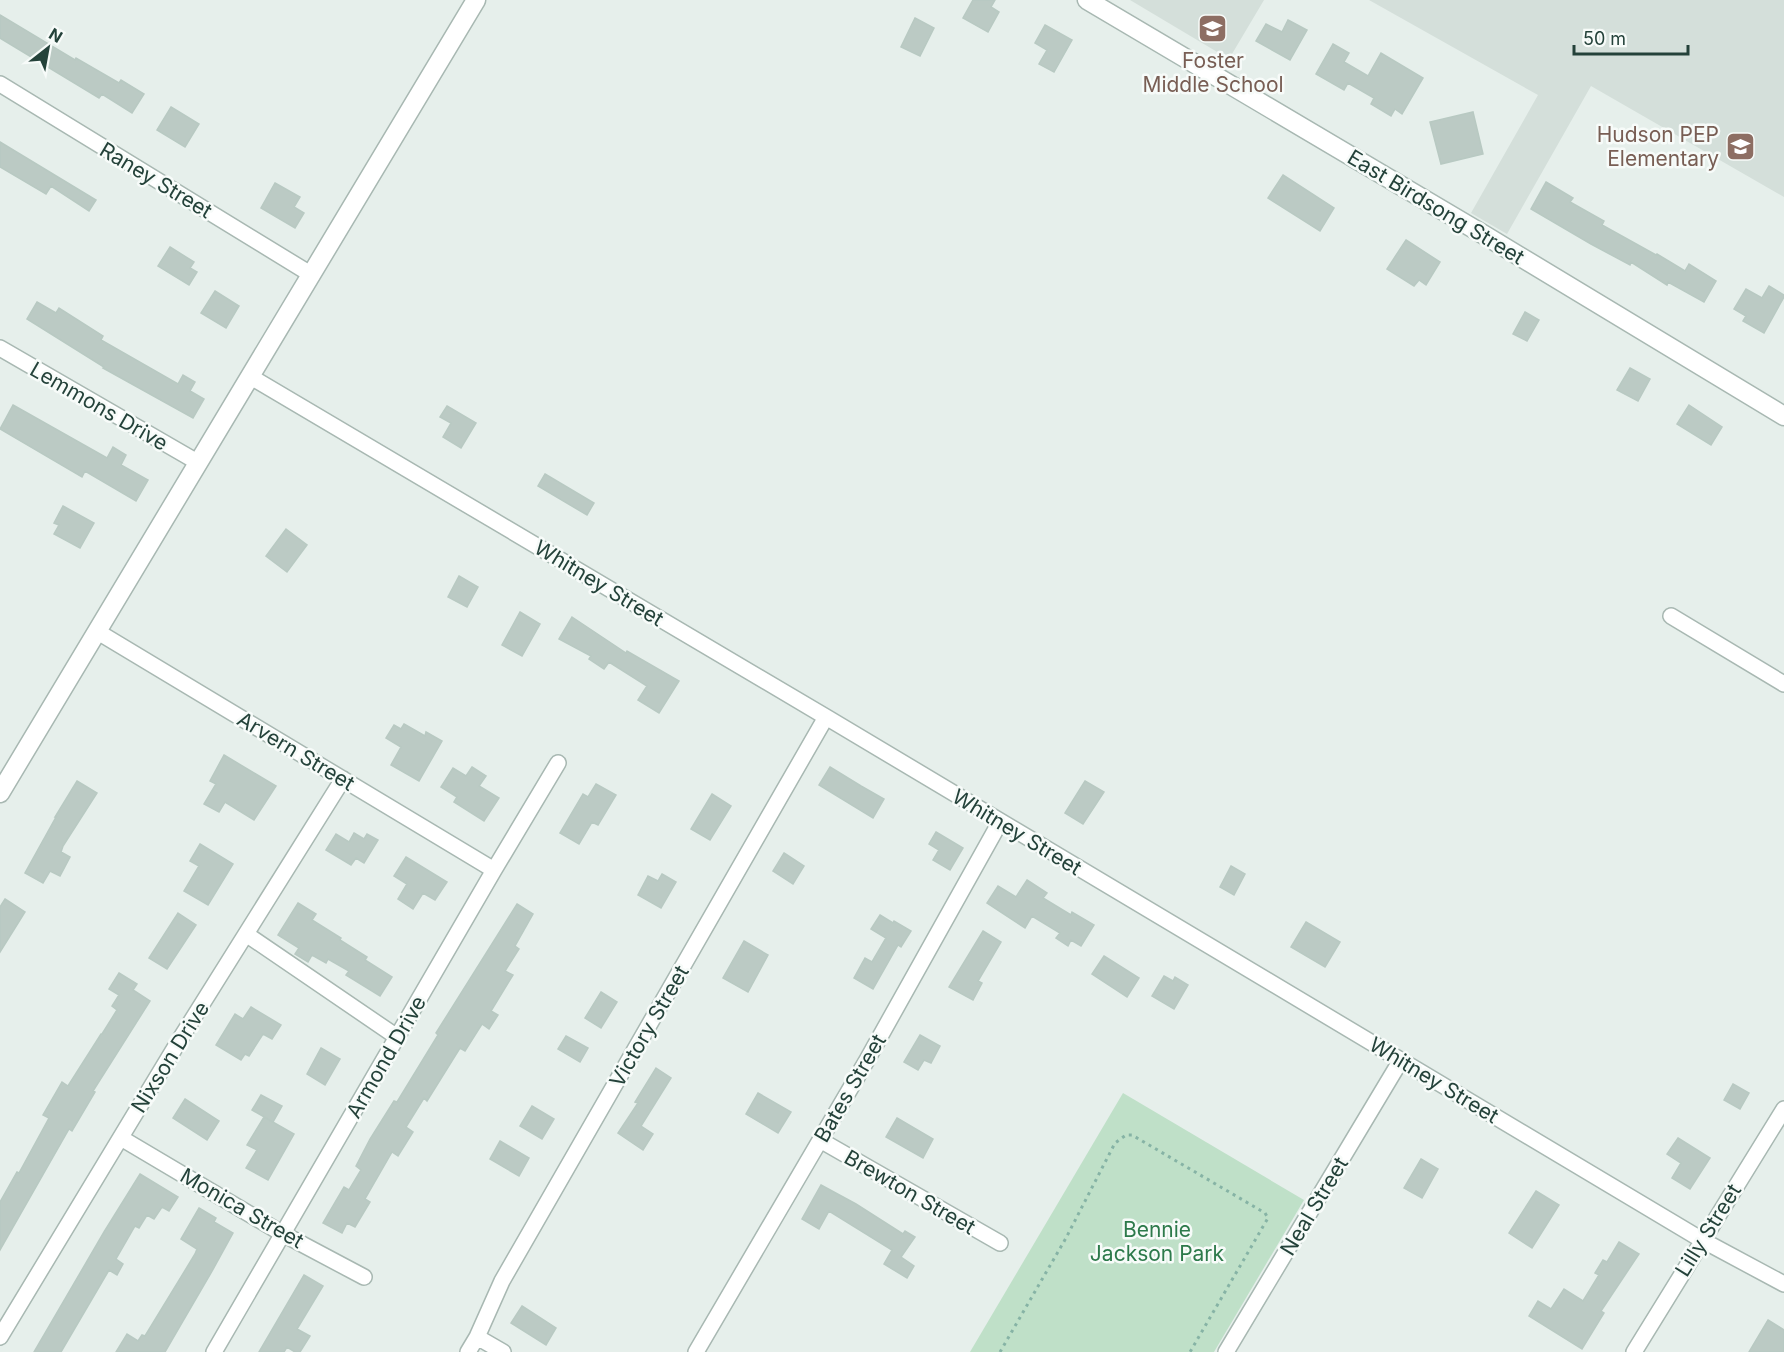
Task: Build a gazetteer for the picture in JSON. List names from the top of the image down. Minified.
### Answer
{"streets":{"street":["Raney Street","East Birdsong Street","Lemmons Drive","Whitney Street","Arvern Street","Victory Street","Nixson Drive","Armond Drive","Bates Street","Brewton Street","Neal Street","Monica Street","Lilly Street"]},"crossings":[["Whitney Street","Victory Street"],["Whitney Street","Bates Street"],["Whitney Street","Neal Street"],["Whitney Street","Lilly Street"],["Arvern Street","Nixson Drive"],["Arvern Street","Armond Drive"],["Nixson Drive","Monica Street"],["Armond Drive","Monica Street"],["Bates Street","Brewton Street"]],"parks":["Bennie Jackson Park"],"places":{"school or university":["Foster Middle School","Hudson PEP Elementary"]},"scale_bar":"50 m","north":"top right"}
